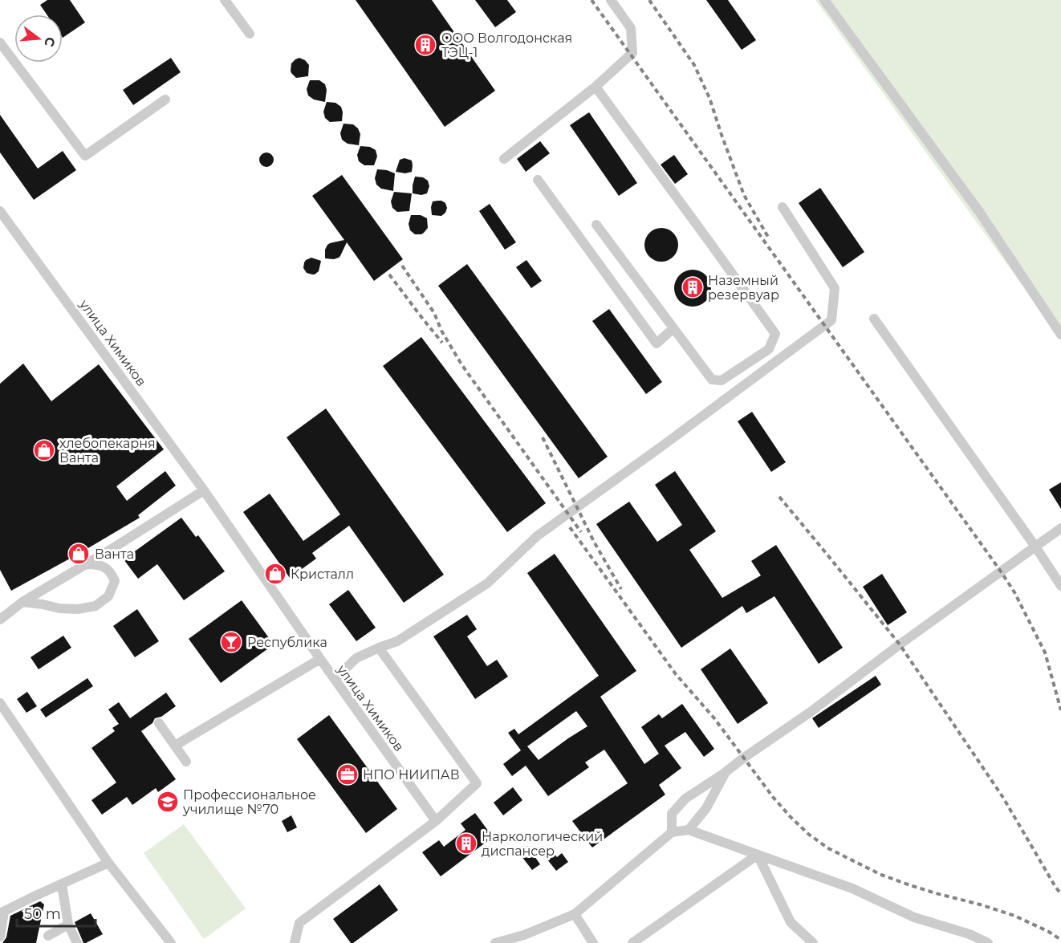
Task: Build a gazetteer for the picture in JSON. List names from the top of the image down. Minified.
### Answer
{"streets":{"street":["улица Химиков"]},"places":{"building":["ООО Волгодонская ТЭЦ-1","Наземный резервуар","Наркологический диспансер"],"shop":["хлебопекарня Ванта","Ванта","Кристалл"],"bar":["Республика"],"office":["НПО НИИПАВ"],"school or university":["Профессиональное училище №70"]},"scale_bar":"50 m","north":"right"}
